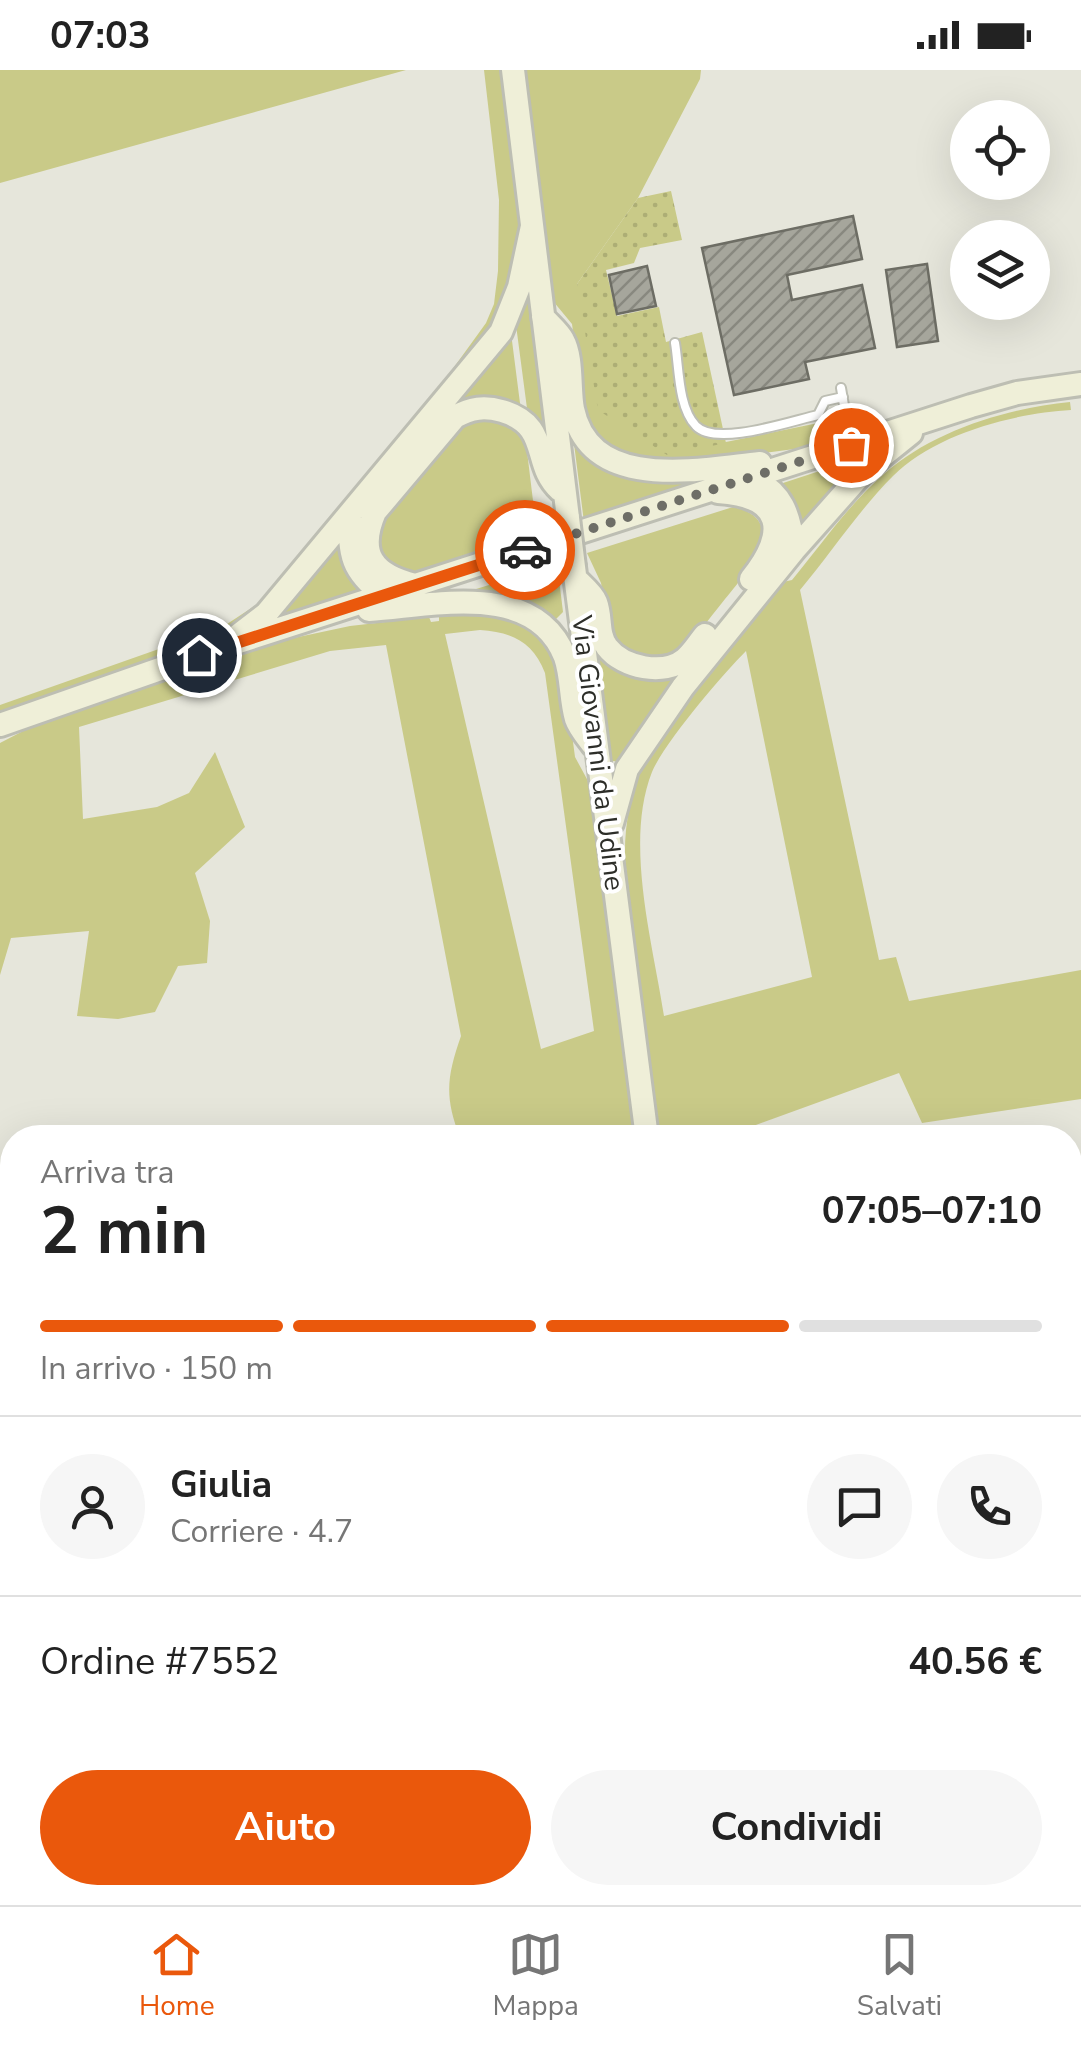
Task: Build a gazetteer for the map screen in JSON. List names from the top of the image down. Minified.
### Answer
{"streets":{"street":["Via Giovanni da Udine"]},"page":{"status":"07:03","heading":["2 min","Arriva tra","07:05–07:10"],"panel":["Giulia","Corriere · 4.7","Ordine #7552","40.56 €"],"bar":"In arrivo · 150 m","buttons":["Aiuto","Condividi"],"tabs":["Home","Mappa","Salvati"]}}
